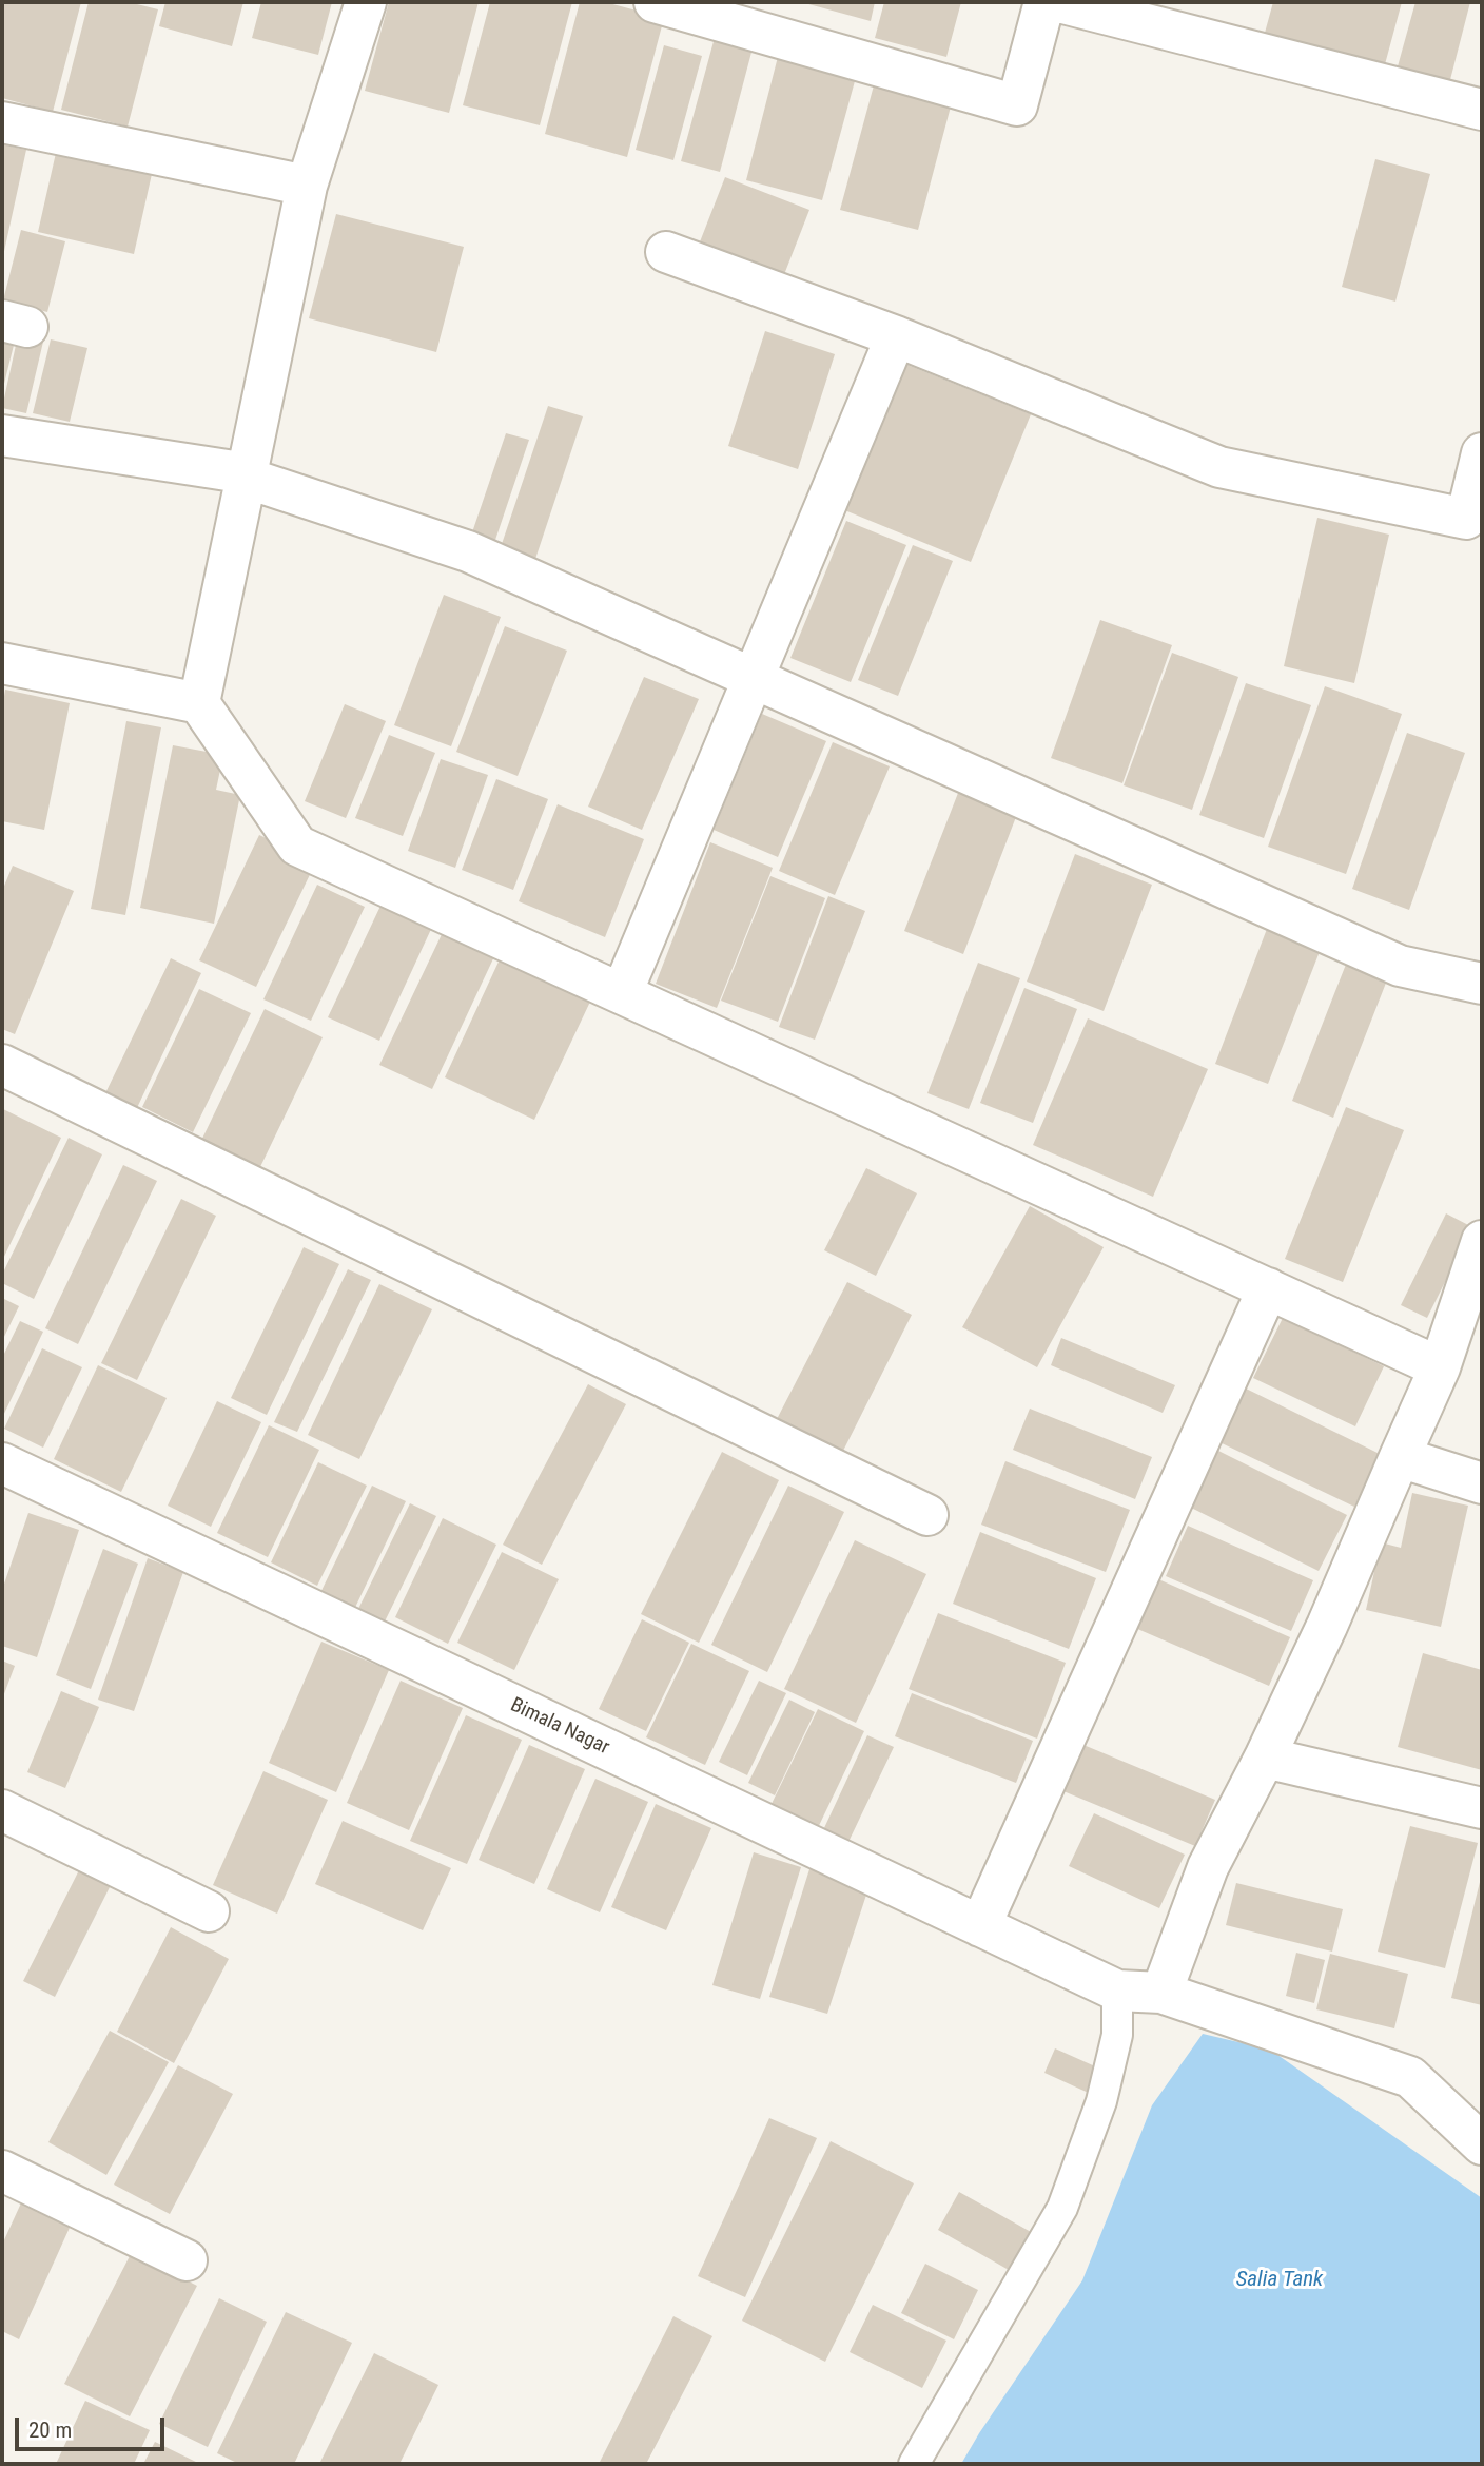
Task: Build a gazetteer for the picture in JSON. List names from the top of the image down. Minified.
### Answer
{"streets":{"street":["Bimala Nagar"]},"water":["Salia Tank"],"scale_bar":"20 m"}
